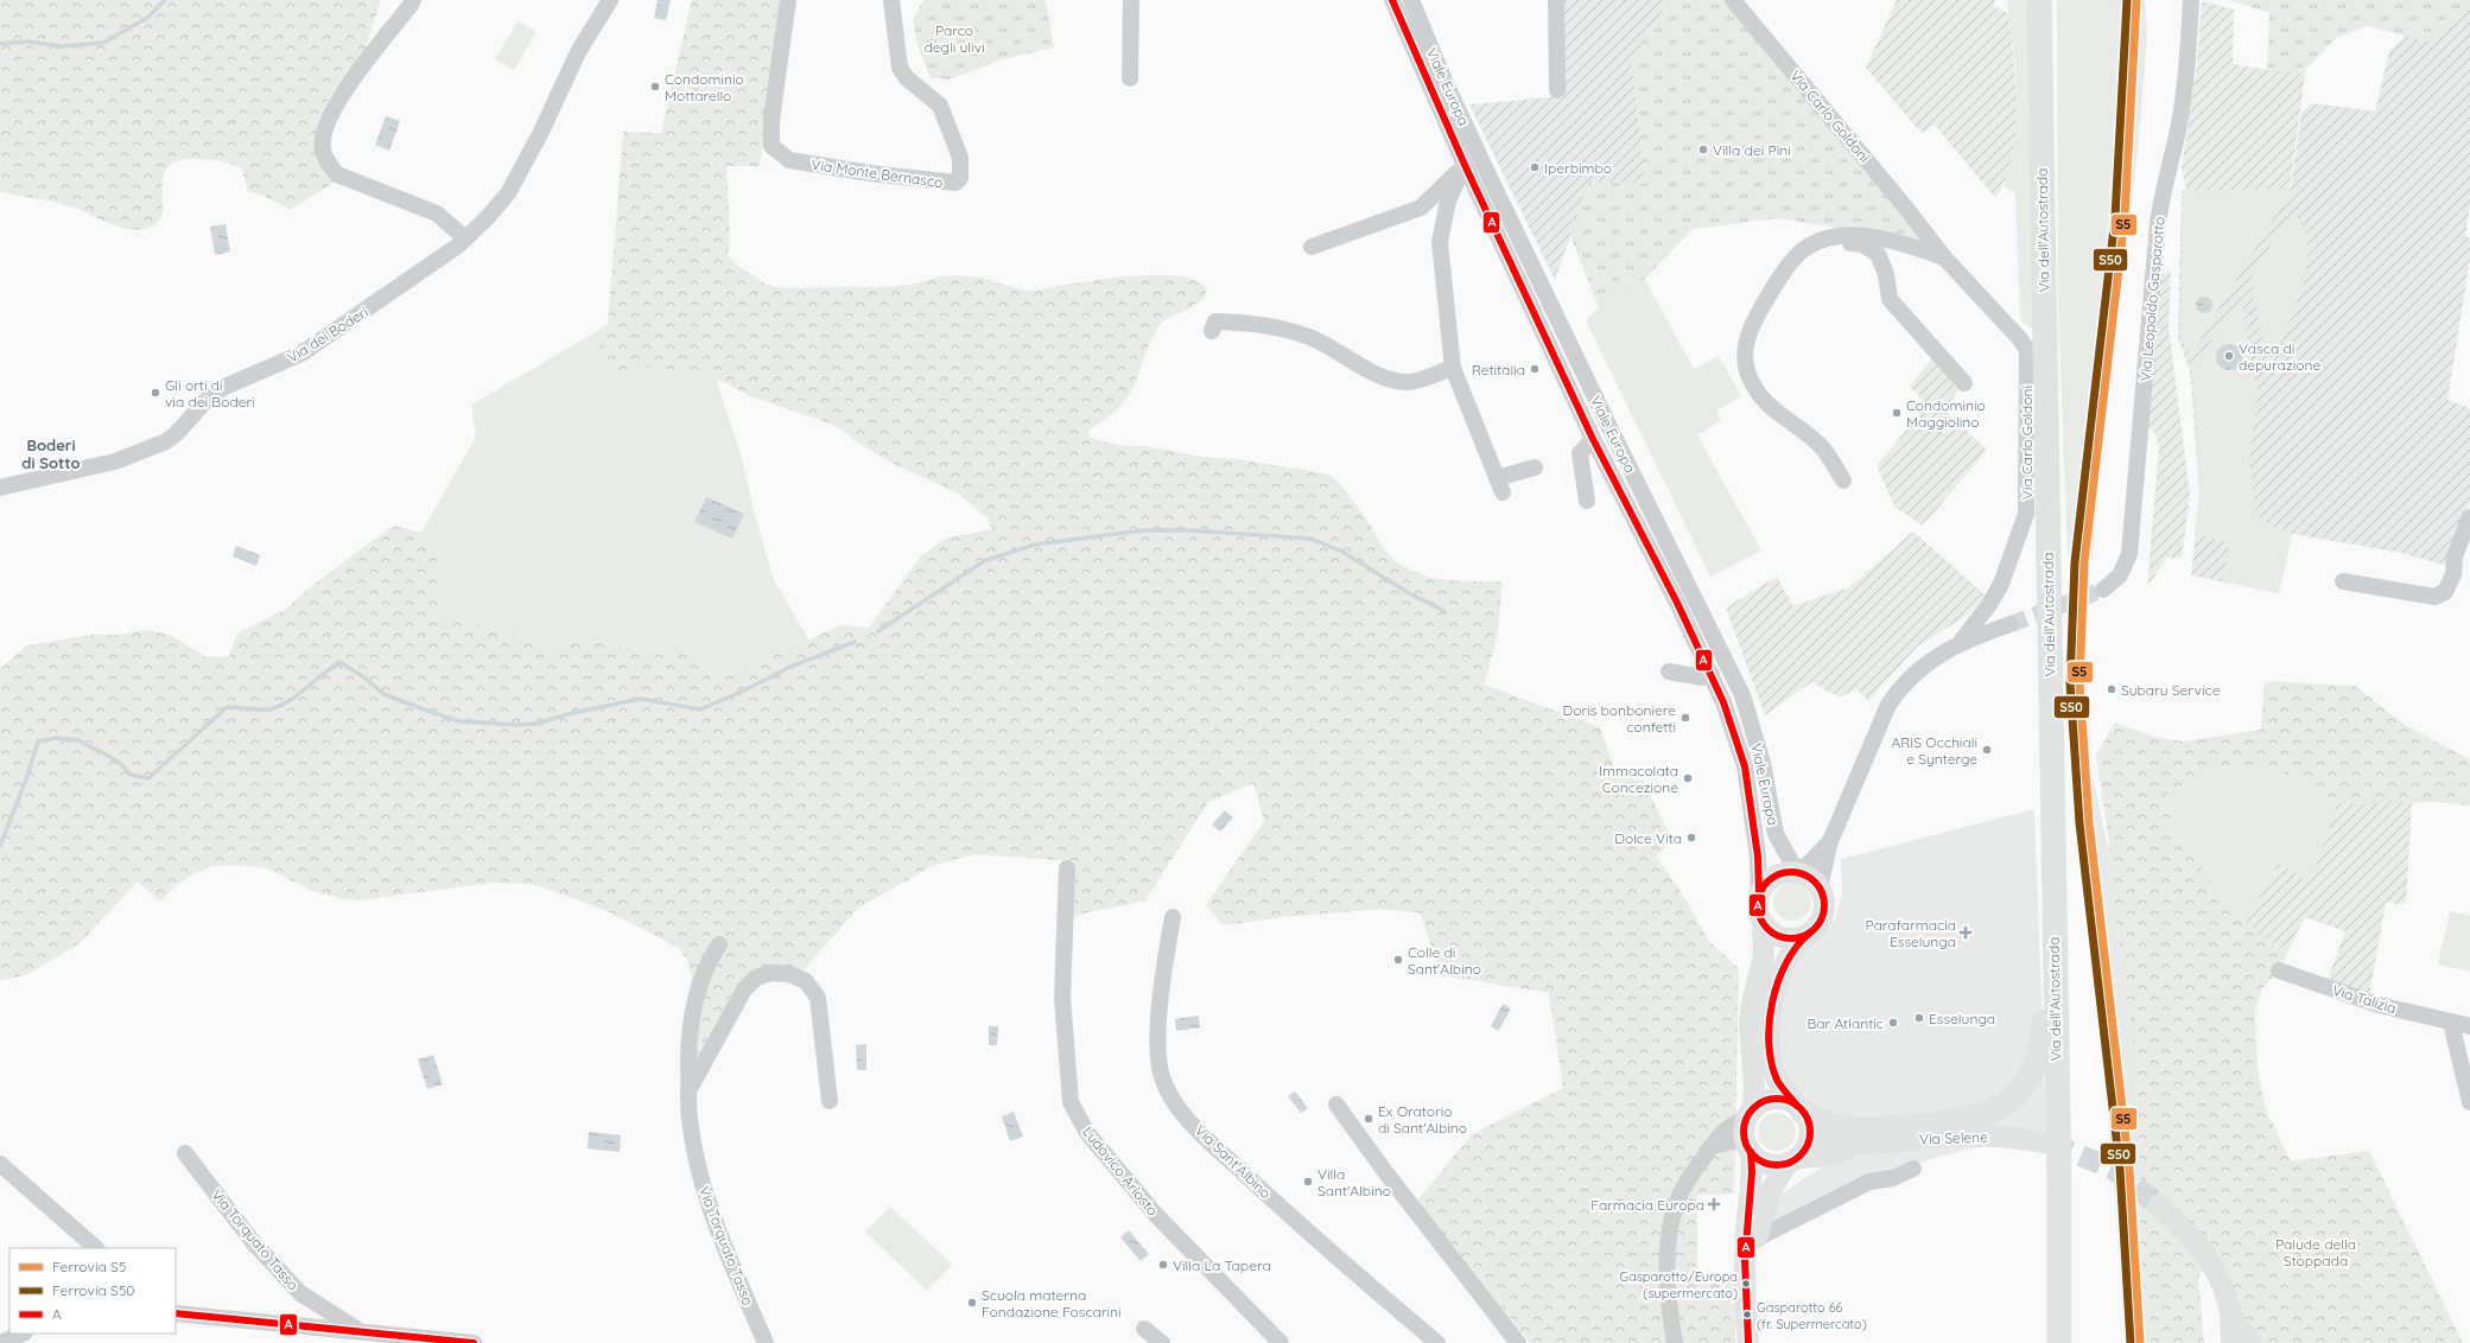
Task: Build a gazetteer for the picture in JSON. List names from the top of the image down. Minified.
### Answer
{"streets":{"highway":["Via dell'Autostrada"],"main road":["Via Selene"],"street":["Viale Europa","Via Carlo Goldoni","Via Monte Bernasco","Via Leopoldo Gasparotto","Via dei Boderi","Via Talizia","Via Sant'Albino","Ludovico Ariosto","Via Torquato Tasso"]},"districts":["Boderi di Sotto"],"parks":["Parco degli ulivi","Palude della Stoppada"],"places":{"other":["Condominio Mottarello","Villa dei Pini","Iperbimbo","Vasca di depurazione","Retitalia","Gli orti di via dei Boderi","Condominio Maggiolino","Subaru Service","Doris bonboniere confetti","ARIS Occhiali e Synterge","Immacolata Concezione","Dolce Vita","Colle di Sant'Albino","Esselunga","Bar Atlantic","Ex Oratorio di Sant'Albino","Villa Sant'Albino","Villa La Tapera","Gasparotto/Europa (supermercato)","Scuola materna Fondazione Foscarini","Gasparotto 66 (fr. Supermercato)"],"health":["Parafarmacia Esselunga","Farmacia Europa"]},"lines":["rail line S5","rail line S50","transit line A"],"legend":["Ferrovia S5","Ferrovia S50","A"]}
